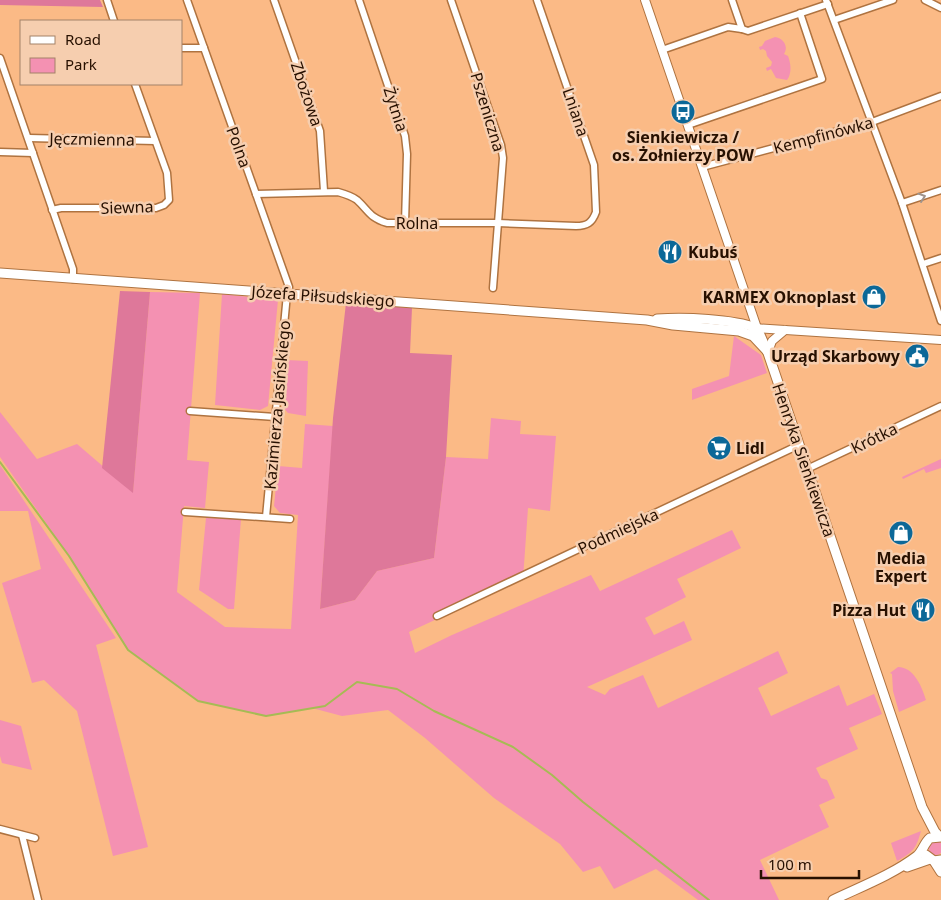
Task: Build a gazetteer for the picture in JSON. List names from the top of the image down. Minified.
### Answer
{"streets":{"main road":["Józefa Piłsudskiego","Henryka Sienkiewicza"],"street":["Zbożowa","Żytnia","Pszeniczna","Lniana","Kempfinówka","Jęczmienna","Polna","Siewna","Rolna","Kazimierza Jasińskiego","Krótka","Podmiejska"]},"crossings":[["Zbożowa","Rolna"],["Żytnia","Rolna"],["Pszeniczna","Rolna"],["Lniana","Rolna"],["Kempfinówka","Henryka Sienkiewicza"],["Jęczmienna","Siewna"],["Polna","Rolna"],["Polna","Józefa Piłsudskiego"],["Polna","Kazimierza Jasińskiego"],["Józefa Piłsudskiego","Kazimierza Jasińskiego"],["Józefa Piłsudskiego","Henryka Sienkiewicza"],["Krótka","Henryka Sienkiewicza"],["Henryka Sienkiewicza","Podmiejska"]],"places":{"bus stop":["Sienkiewicza / os. Żołnierzy POW"],"restaurant":["Kubuś","Pizza Hut"],"shop":["KARMEX Oknoplast","Media Expert"],"public building":["Urząd Skarbowy"],"supermarket":["Lidl"]},"legend":["Road","Park"],"scale_bar":"100 m"}
